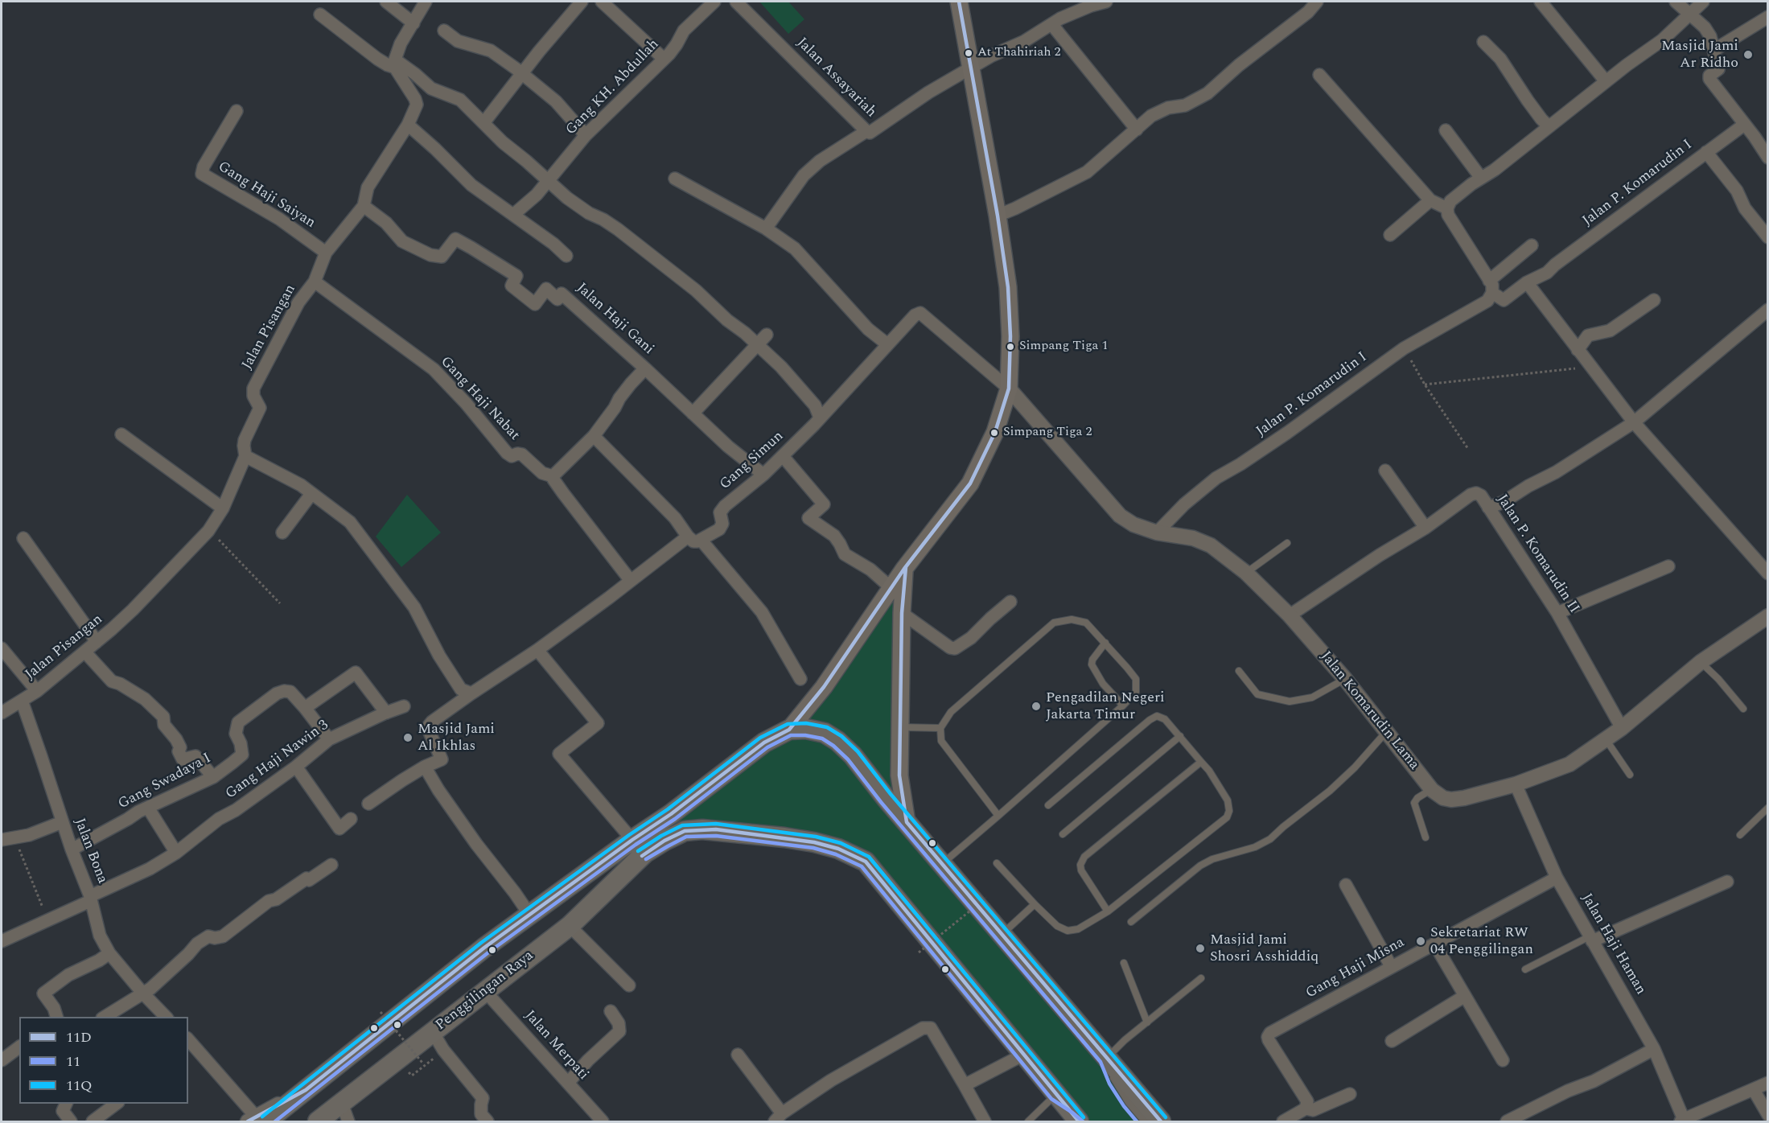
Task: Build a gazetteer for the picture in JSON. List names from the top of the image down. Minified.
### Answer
{"streets":{"main road":["Penggilingan Raya"],"street":["Jalan Assayariah","Gang KH. Abdullah","Jalan P. Komarudin I","Gang Haji Saiyan","Jalan Haji Gani","Jalan Pisangan","Gang Haji Nabat","Gang Simun","Jalan P. Komarudin II","Jalan Komarudin Lama","Gang Haji Nawin 3","Gang Swadaya I","Jalan Bona","Jalan Haji Haman","Gang Haji Misna","Jalan Merpati"]},"crossings":[["Jalan P. Komarudin I","Jalan Komarudin Lama"],["Gang Haji Saiyan","Jalan Pisangan"],["Jalan Haji Gani","Jalan Pisangan"],["Jalan Haji Gani","Gang Simun"],["Jalan Pisangan","Gang Haji Nabat"],["Jalan Pisangan","Jalan Bona"],["Gang Simun","Jalan Komarudin Lama"],["Jalan P. Komarudin II","Jalan Komarudin Lama"],["Jalan Komarudin Lama","Jalan Haji Haman"],["Gang Haji Nawin 3","Jalan Bona"],["Gang Swadaya I","Jalan Bona"],["Jalan Haji Haman","Gang Haji Misna"],["Penggilingan Raya","Jalan Merpati"]],"places":["At Thahiriah 2","Masjid Jami Ar Ridho","Simpang Tiga 1","Simpang Tiga 2","Pengadilan Negeri Jakarta Timur","Masjid Jami Al Ikhlas","Sekretariat RW 04 Penggilingan","Masjid Jami Shosri Asshiddiq"],"lines":["transit line 11D","transit line 11Q","transit line 11"],"legend":["11D","11","11Q"]}
